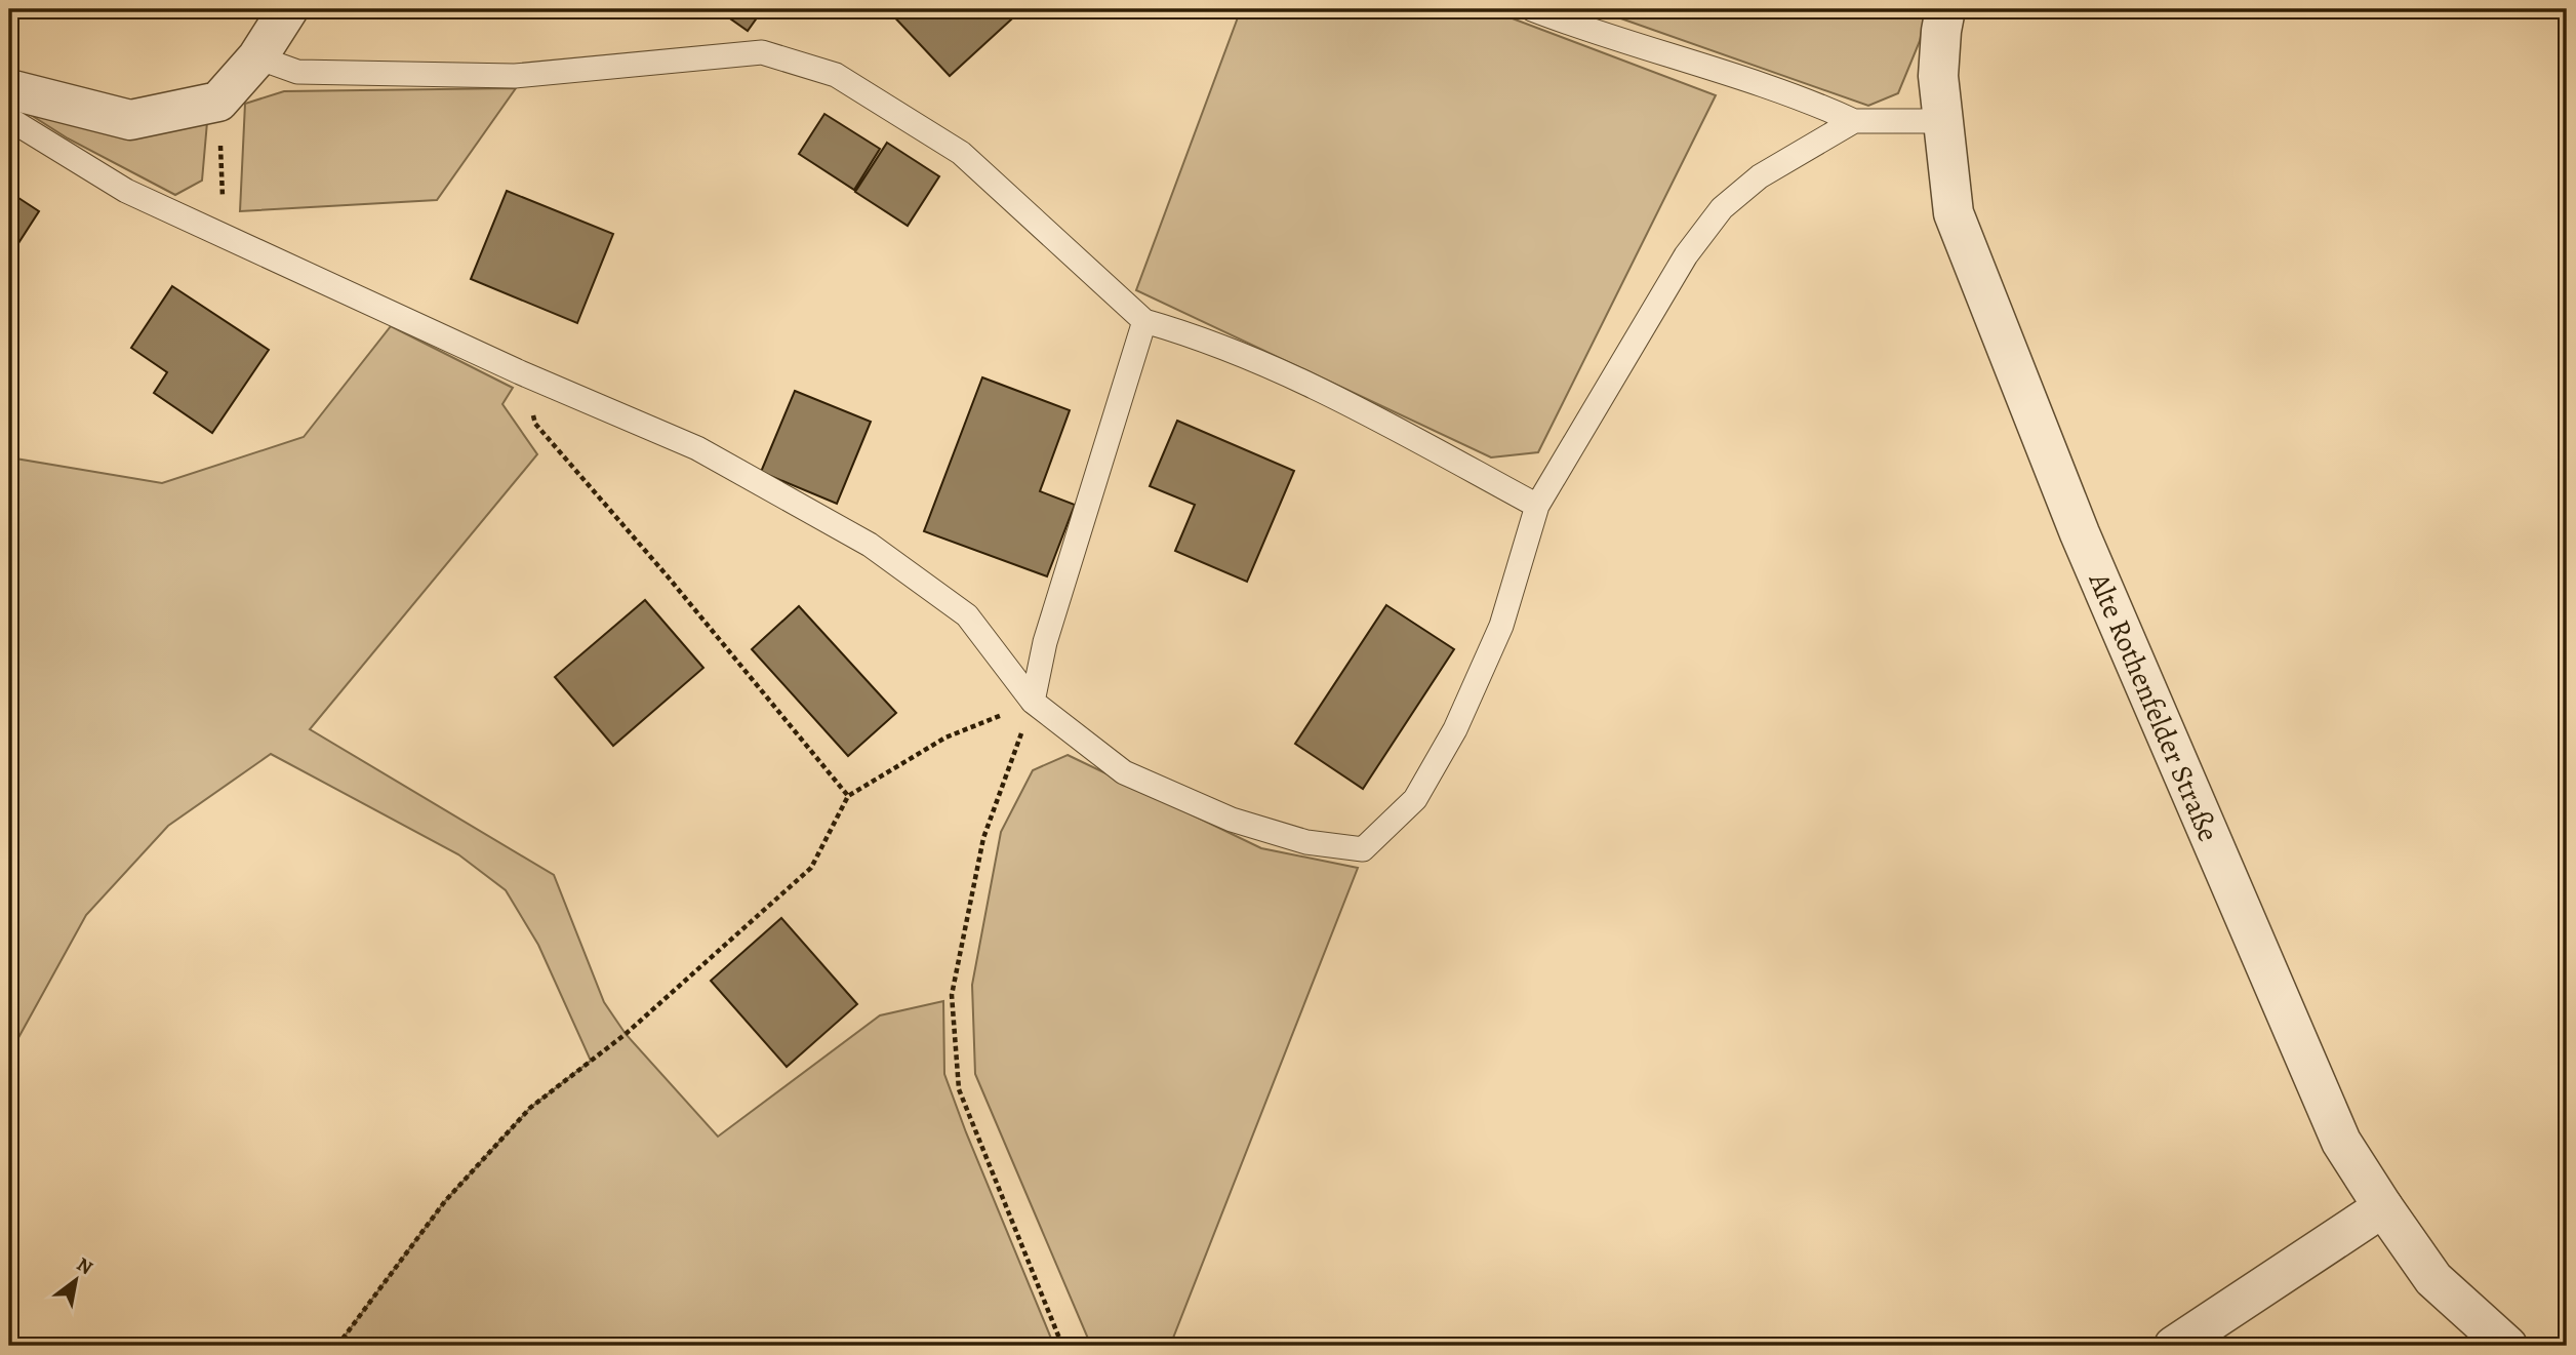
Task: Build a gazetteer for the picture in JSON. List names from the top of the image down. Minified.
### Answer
{"streets":{"street":["Alte Rothenfelder Straße"]},"north":"top right"}
